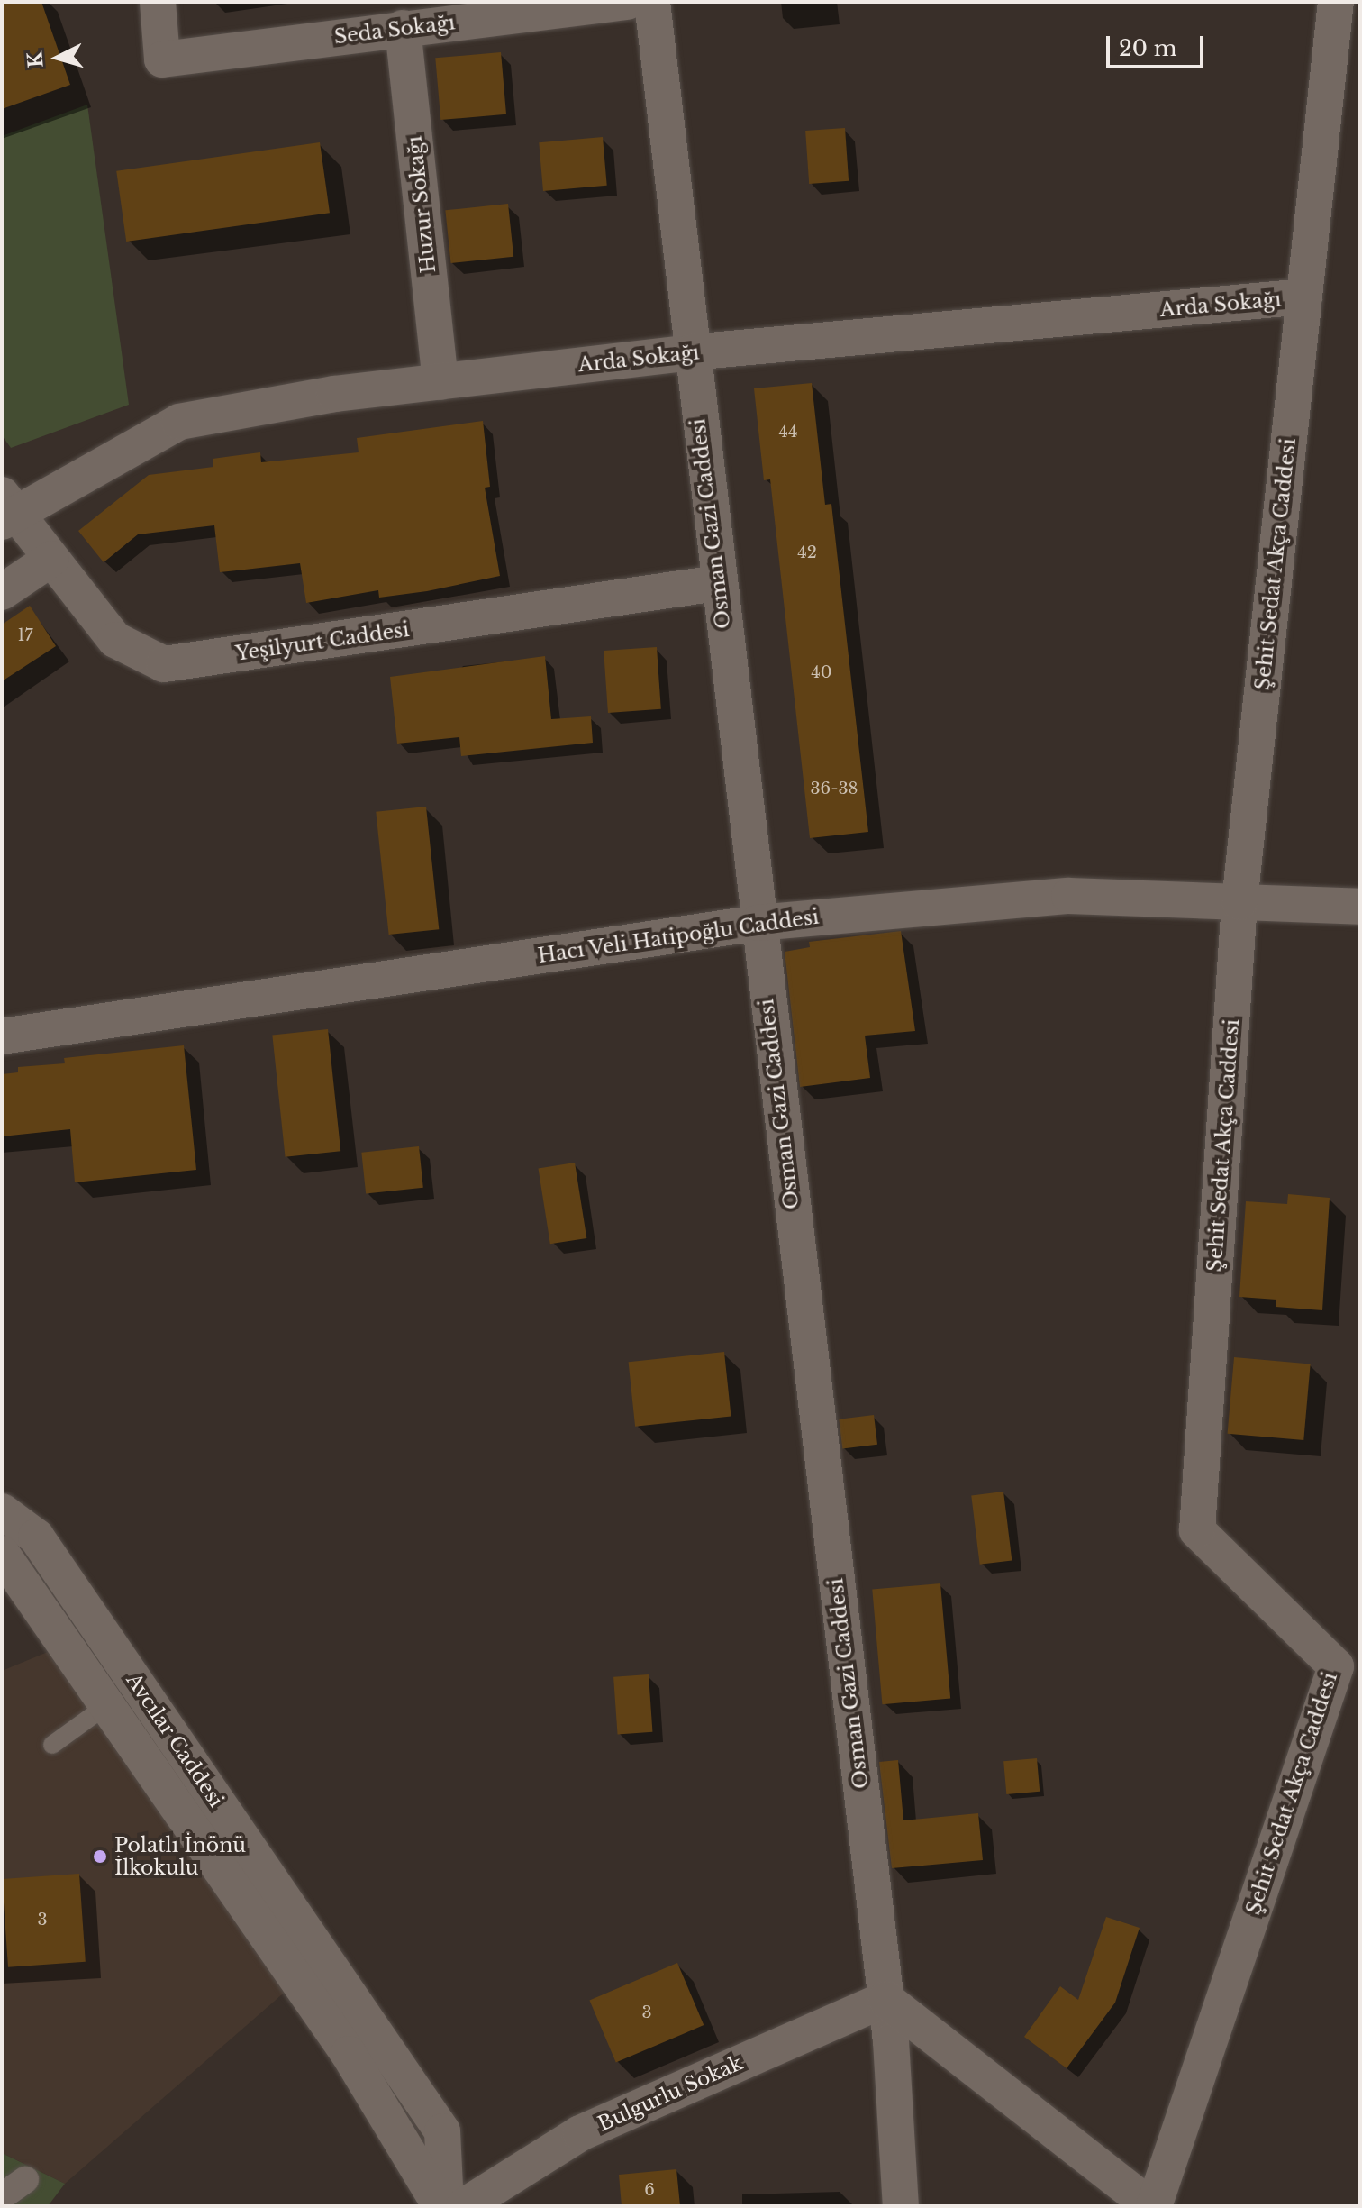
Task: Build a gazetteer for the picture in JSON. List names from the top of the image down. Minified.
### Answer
{"streets":{"street":["Seda Sokağı","Huzur Sokağı","Arda Sokağı","Osman Gazi Caddesi","Şehit Sedat Akça Caddesi","Yeşilyurt Caddesi","Hacı Veli Hatipoğlu Caddesi","Avcılar Caddesi","Bulgurlu Sokak"]},"crossings":[["Seda Sokağı","Huzur Sokağı"],["Huzur Sokağı","Arda Sokağı"],["Arda Sokağı","Osman Gazi Caddesi"],["Arda Sokağı","Şehit Sedat Akça Caddesi"],["Arda Sokağı","Yeşilyurt Caddesi"],["Osman Gazi Caddesi","Yeşilyurt Caddesi"],["Osman Gazi Caddesi","Hacı Veli Hatipoğlu Caddesi"],["Osman Gazi Caddesi","Bulgurlu Sokak"],["Şehit Sedat Akça Caddesi","Hacı Veli Hatipoğlu Caddesi"]],"places":["Polatlı İnönü İlkokulu"],"house_numbers":["44","42","17","40","36-38","3","3","6"],"scale_bar":"20 m","north":"left"}
